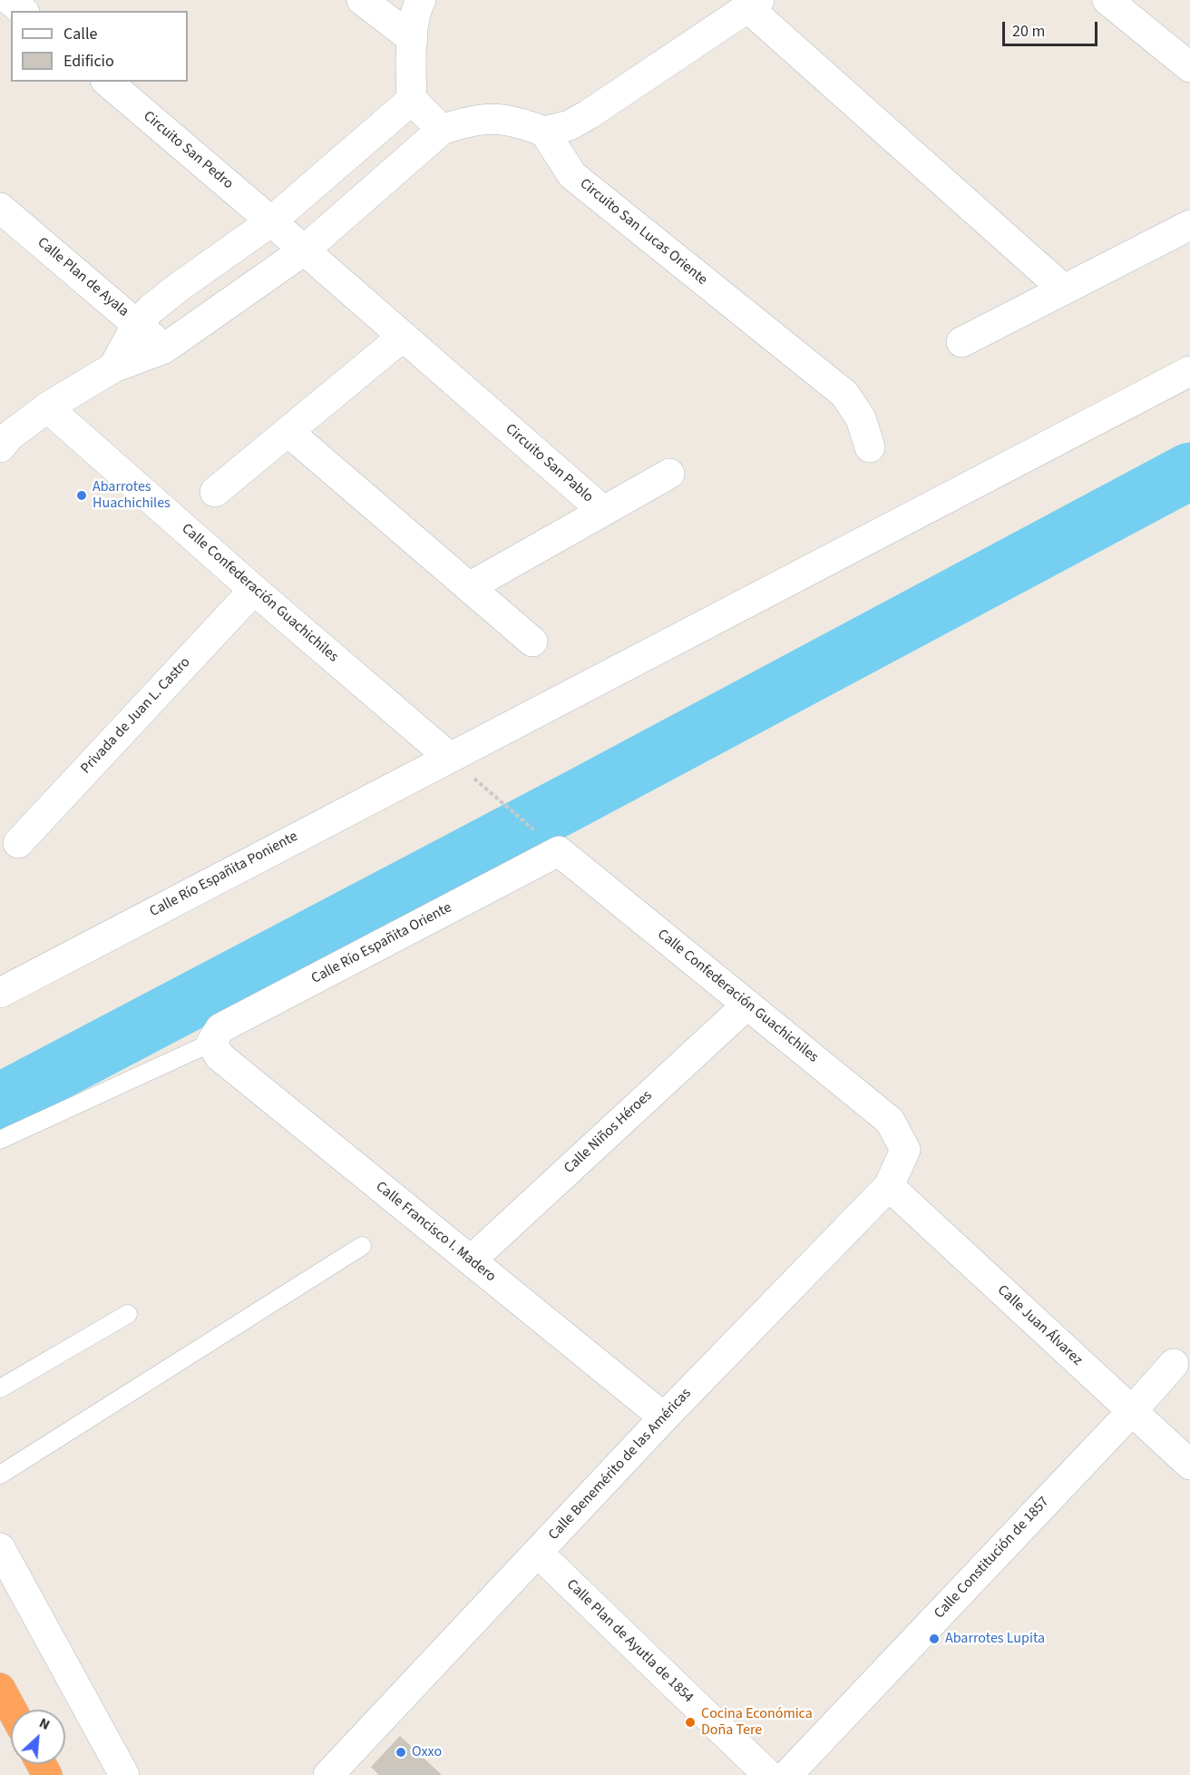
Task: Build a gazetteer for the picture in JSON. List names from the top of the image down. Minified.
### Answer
{"streets":{"street":["Circuito San Pedro","Circuito San Lucas Oriente","Calle Plan de Ayala","Circuito San Pablo","Calle Confederación Guachichiles","Privada de Juan L. Castro","Calle Río Españita Poniente","Calle Río Españita Oriente","Calle Niños Héroes","Calle Francisco I. Madero","Calle Juan Álvarez","Calle Benemérito de las Américas","Calle Constitución de 1857","Calle Plan de Ayutla de 1854"]},"crossings":[["Circuito San Pedro","Circuito San Pablo"],["Calle Confederación Guachichiles","Privada de Juan L. Castro"],["Calle Confederación Guachichiles","Calle Río Españita Poniente"],["Calle Confederación Guachichiles","Calle Río Españita Oriente"],["Calle Confederación Guachichiles","Calle Niños Héroes"],["Calle Confederación Guachichiles","Calle Benemérito de las Américas"],["Calle Río Españita Oriente","Calle Francisco I. Madero"],["Calle Niños Héroes","Calle Francisco I. Madero"],["Calle Francisco I. Madero","Calle Benemérito de las Américas"],["Calle Juan Álvarez","Calle Benemérito de las Américas"],["Calle Juan Álvarez","Calle Constitución de 1857"],["Calle Benemérito de las Américas","Calle Plan de Ayutla de 1854"]],"places":["Abarrotes Huachichiles","Abarrotes Lupita","Cocina Económica Doña Tere","Oxxo"],"legend":["Calle","Edificio"],"scale_bar":"20 m","north":"top right"}
